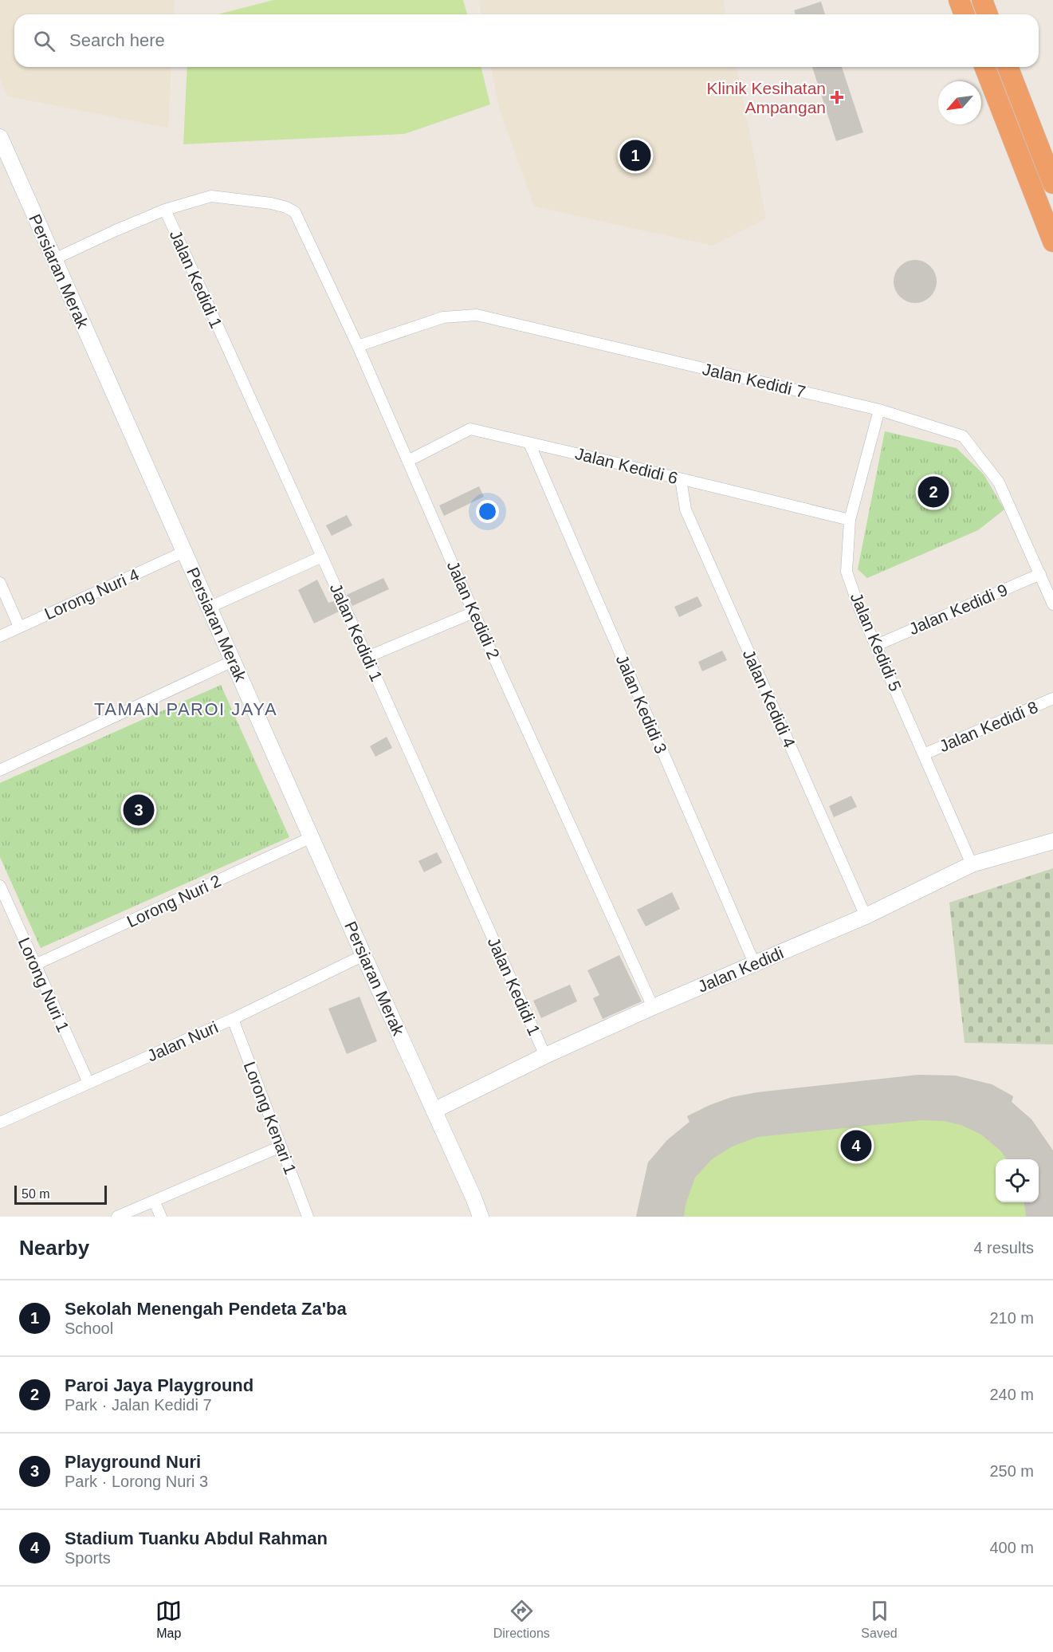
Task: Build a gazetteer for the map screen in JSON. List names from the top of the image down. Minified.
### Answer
{"streets":{"street":["Persiaran Merak","Jalan Kedidi 1","Jalan Kedidi 7","Jalan Kedidi 6","Lorong Nuri 4","Jalan Kedidi 9","Jalan Kedidi 2","Jalan Kedidi 5","Jalan Kedidi 4","Jalan Kedidi 3","Jalan Kedidi 8","Lorong Nuri 2","Jalan Kedidi","Lorong Nuri 1","Jalan Nuri","Lorong Kenari 1"]},"crossings":[["Persiaran Merak","Lorong Nuri 4"],["Persiaran Merak","Lorong Nuri 2"],["Persiaran Merak","Jalan Kedidi"],["Persiaran Merak","Jalan Nuri"],["Jalan Kedidi 1","Jalan Kedidi 2"],["Jalan Kedidi 1","Jalan Kedidi"],["Jalan Kedidi 7","Jalan Kedidi 9"],["Jalan Kedidi 7","Jalan Kedidi 2"],["Jalan Kedidi 7","Jalan Kedidi 5"],["Jalan Kedidi 6","Jalan Kedidi 2"],["Jalan Kedidi 6","Jalan Kedidi 5"],["Jalan Kedidi 6","Jalan Kedidi 4"],["Jalan Kedidi 6","Jalan Kedidi 3"],["Jalan Kedidi 9","Jalan Kedidi 5"],["Jalan Kedidi 2","Jalan Kedidi"],["Jalan Kedidi 5","Jalan Kedidi 8"],["Jalan Kedidi 5","Jalan Kedidi"],["Jalan Kedidi 4","Jalan Kedidi"],["Jalan Kedidi 3","Jalan Kedidi"],["Lorong Nuri 2","Lorong Nuri 1"],["Lorong Nuri 1","Jalan Nuri"],["Jalan Nuri","Lorong Kenari 1"]],"districts":["TAMAN PAROI JAYA"],"places":{"health":["Klinik Kesihatan Ampangan"]},"scale_bar":"50 m","north":"bottom left","page":{"search":"Search here","pins":["1","2","3","4"],"scale":"50 m","heading":["Nearby","4 results"],"list":[{"mark":"1","name":"Sekolah Menengah Pendeta Za'ba","note":"School","value":"210 m"},{"mark":"2","name":"Paroi Jaya Playground","note":"Park · Jalan Kedidi 7","value":"240 m"},{"mark":"3","name":"Playground Nuri","note":"Park · Lorong Nuri 3","value":"250 m"},{"mark":"4","name":"Stadium Tuanku Abdul Rahman","note":"Sports","value":"400 m"}],"nav":["Map","Directions","Saved"]}}
